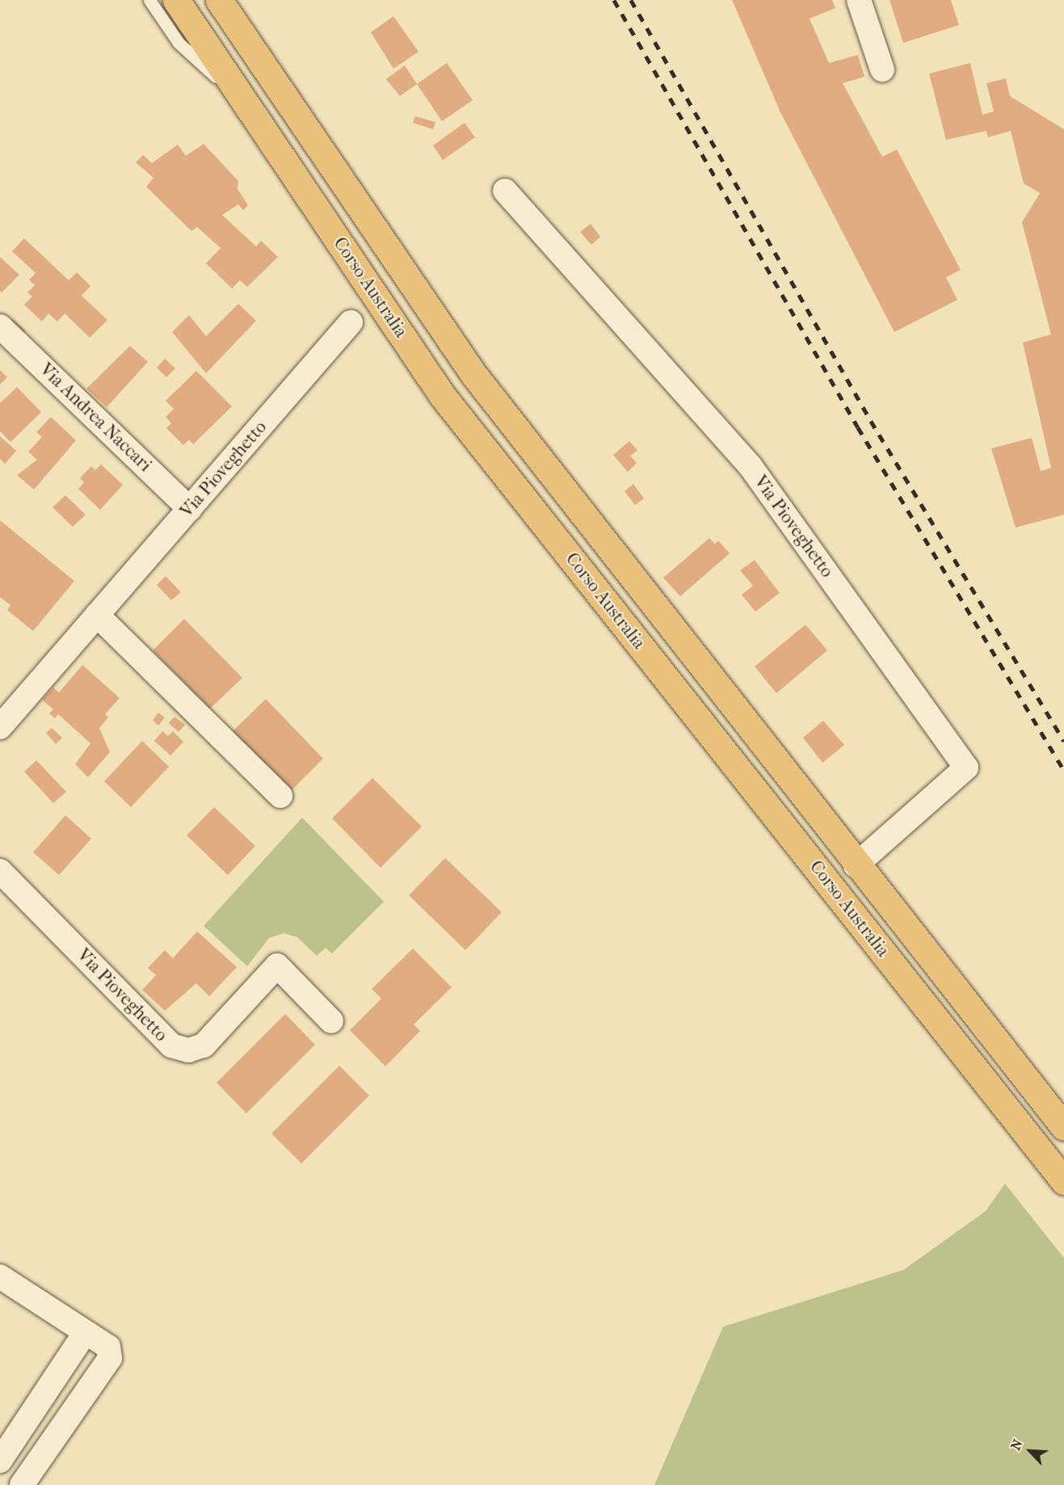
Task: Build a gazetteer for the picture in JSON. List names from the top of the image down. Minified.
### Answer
{"streets":{"highway":["Corso Australia"],"street":["Via Andrea Naccari","Via Pioveghetto"]},"crossings":[["Corso Australia","Via Pioveghetto"],["Via Andrea Naccari","Via Pioveghetto"]],"north":"top left"}
